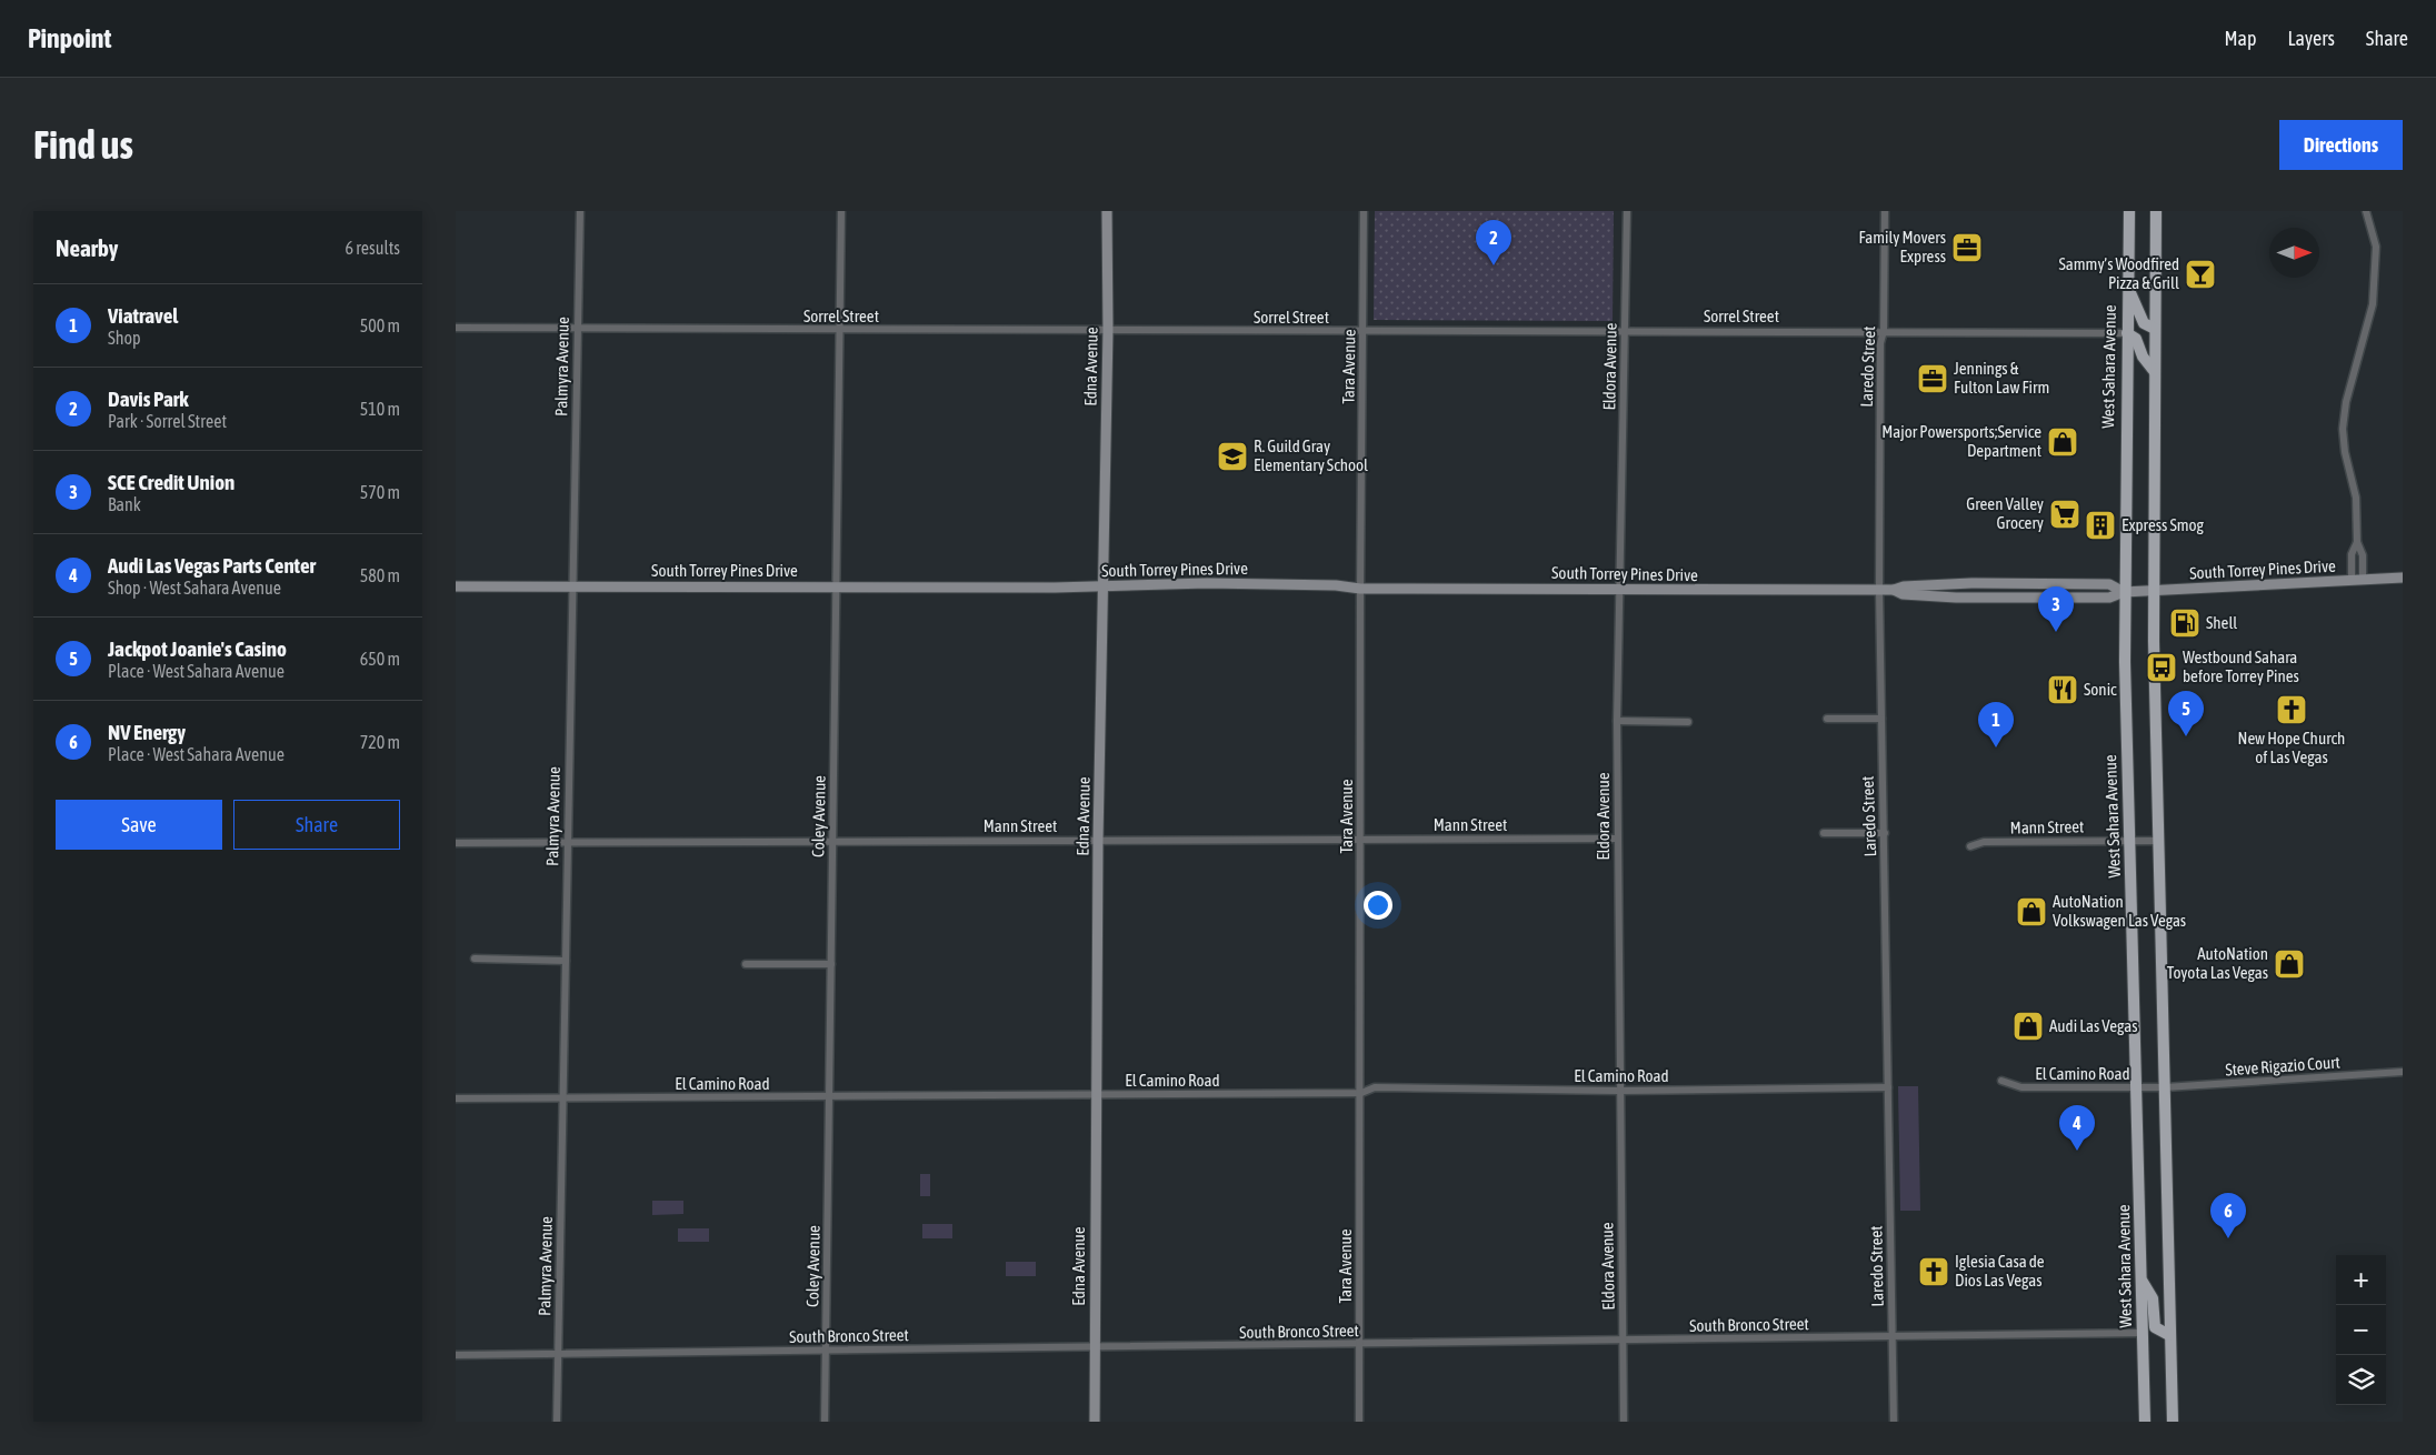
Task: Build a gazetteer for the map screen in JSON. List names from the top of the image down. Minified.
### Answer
{"streets":{"main road":["West Sahara Avenue"],"street":["Sorrel Street","Palmyra Avenue","Edna Avenue","Tara Avenue","Eldora Avenue","Laredo Street","South Torrey Pines Drive","Coley Avenue","Mann Street","Steve Rigazio Court","El Camino Road","South Bronco Street"]},"crossings":[["Sorrel Street","Palmyra Avenue"],["Sorrel Street","Edna Avenue"],["Sorrel Street","Tara Avenue"],["Sorrel Street","Eldora Avenue"],["Sorrel Street","Laredo Street"],["Sorrel Street","West Sahara Avenue"],["Sorrel Street","Coley Avenue"],["Palmyra Avenue","South Torrey Pines Drive"],["Palmyra Avenue","Mann Street"],["Palmyra Avenue","El Camino Road"],["Palmyra Avenue","South Bronco Street"],["Edna Avenue","South Torrey Pines Drive"],["Edna Avenue","Mann Street"],["Edna Avenue","El Camino Road"],["Edna Avenue","South Bronco Street"],["Tara Avenue","South Torrey Pines Drive"],["Tara Avenue","Mann Street"],["Tara Avenue","El Camino Road"],["Tara Avenue","South Bronco Street"],["Eldora Avenue","South Torrey Pines Drive"],["Eldora Avenue","Mann Street"],["Eldora Avenue","El Camino Road"],["Eldora Avenue","South Bronco Street"],["Laredo Street","South Torrey Pines Drive"],["Laredo Street","El Camino Road"],["Laredo Street","South Bronco Street"],["West Sahara Avenue","South Torrey Pines Drive"],["West Sahara Avenue","Mann Street"],["West Sahara Avenue","El Camino Road"],["West Sahara Avenue","South Bronco Street"],["South Torrey Pines Drive","Coley Avenue"],["Coley Avenue","Mann Street"],["Coley Avenue","El Camino Road"],["Coley Avenue","South Bronco Street"],["Steve Rigazio Court","El Camino Road"]],"places":{"office":["Family Movers Express","Jennings & Fulton Law Firm"],"bar":["Sammy’s Woodfired Pizza & Grill"],"shop":["Major Powersports;Service Department","AutoNation Volkswagen Las Vegas","AutoNation Toyota Las Vegas","Audi Las Vegas"],"school or university":["R. Guild Gray Elementary School"],"supermarket":["Green Valley Grocery"],"building":["Express Smog"],"fuel station":["Shell"],"bus stop":["Westbound Sahara before Torrey Pines"],"restaurant":["Sonic"],"church":["New Hope Church of Las Vegas","Iglesia Casa de Dios Las Vegas"]},"north":"right","page":{"header":"Pinpoint","nav":["Map","Layers","Share"],"buttons":["Directions",["Save","Share"]],"title":"Find us","heading":["Nearby","6 results"],"pins":["2","3","5","1","4","6"],"list":[{"mark":"1","name":"Viatravel","note":"Shop","value":"500 m"},{"mark":"2","name":"Davis Park","note":"Park · Sorrel Street","value":"510 m"},{"mark":"3","name":"SCE Credit Union","note":"Bank","value":"570 m"},{"mark":"4","name":"Audi Las Vegas Parts Center","note":"Shop · West Sahara Avenue","value":"580 m"},{"mark":"5","name":"Jackpot Joanie's Casino","note":"Place · West Sahara Avenue","value":"650 m"},{"mark":"6","name":"NV Energy","note":"Place · West Sahara Avenue","value":"720 m"}],"map_buttons":["+","−"]}}
